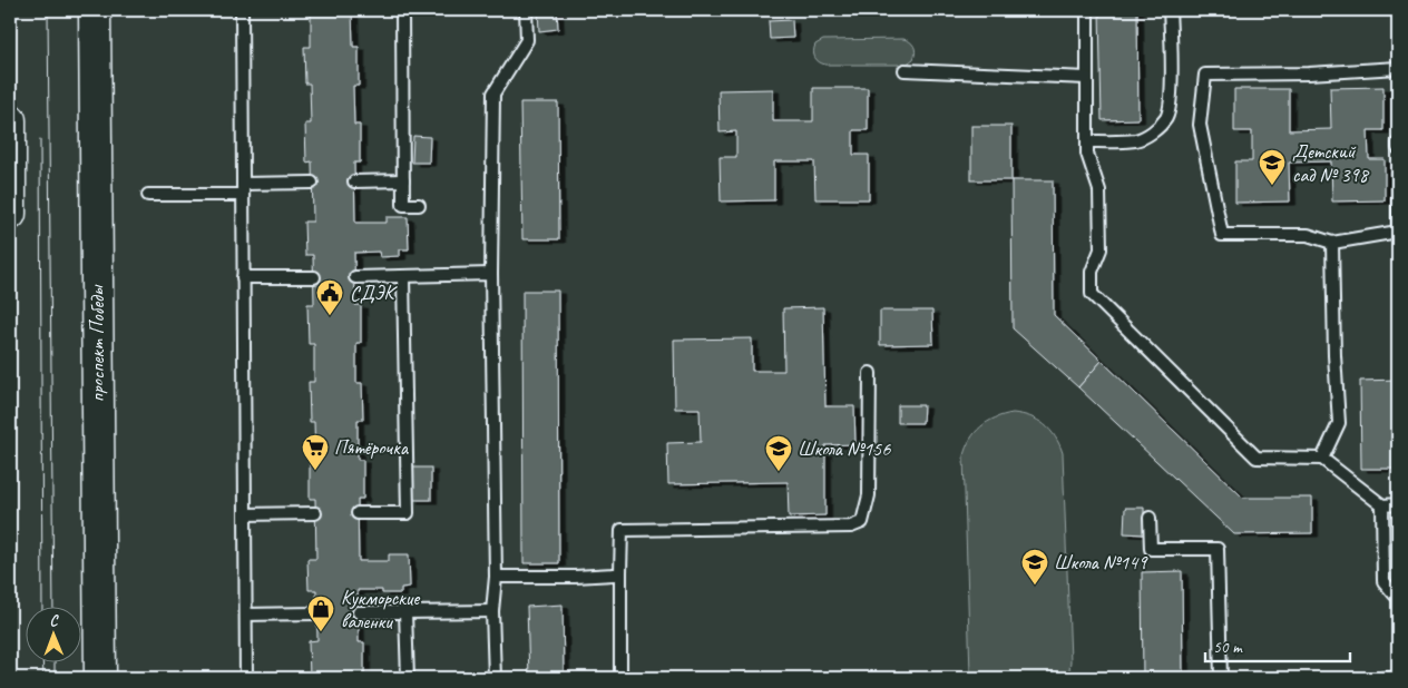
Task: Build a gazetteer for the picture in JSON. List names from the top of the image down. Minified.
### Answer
{"streets":{"main road":["проспект Победы"]},"places":{"school or university":["Детский сад № 398","Школа №156","Школа №149"],"public building":["СДЭК"],"supermarket":["Пятёрочка"],"shop":["Кукморские валенки"]},"scale_bar":"50 m","north":"top"}
